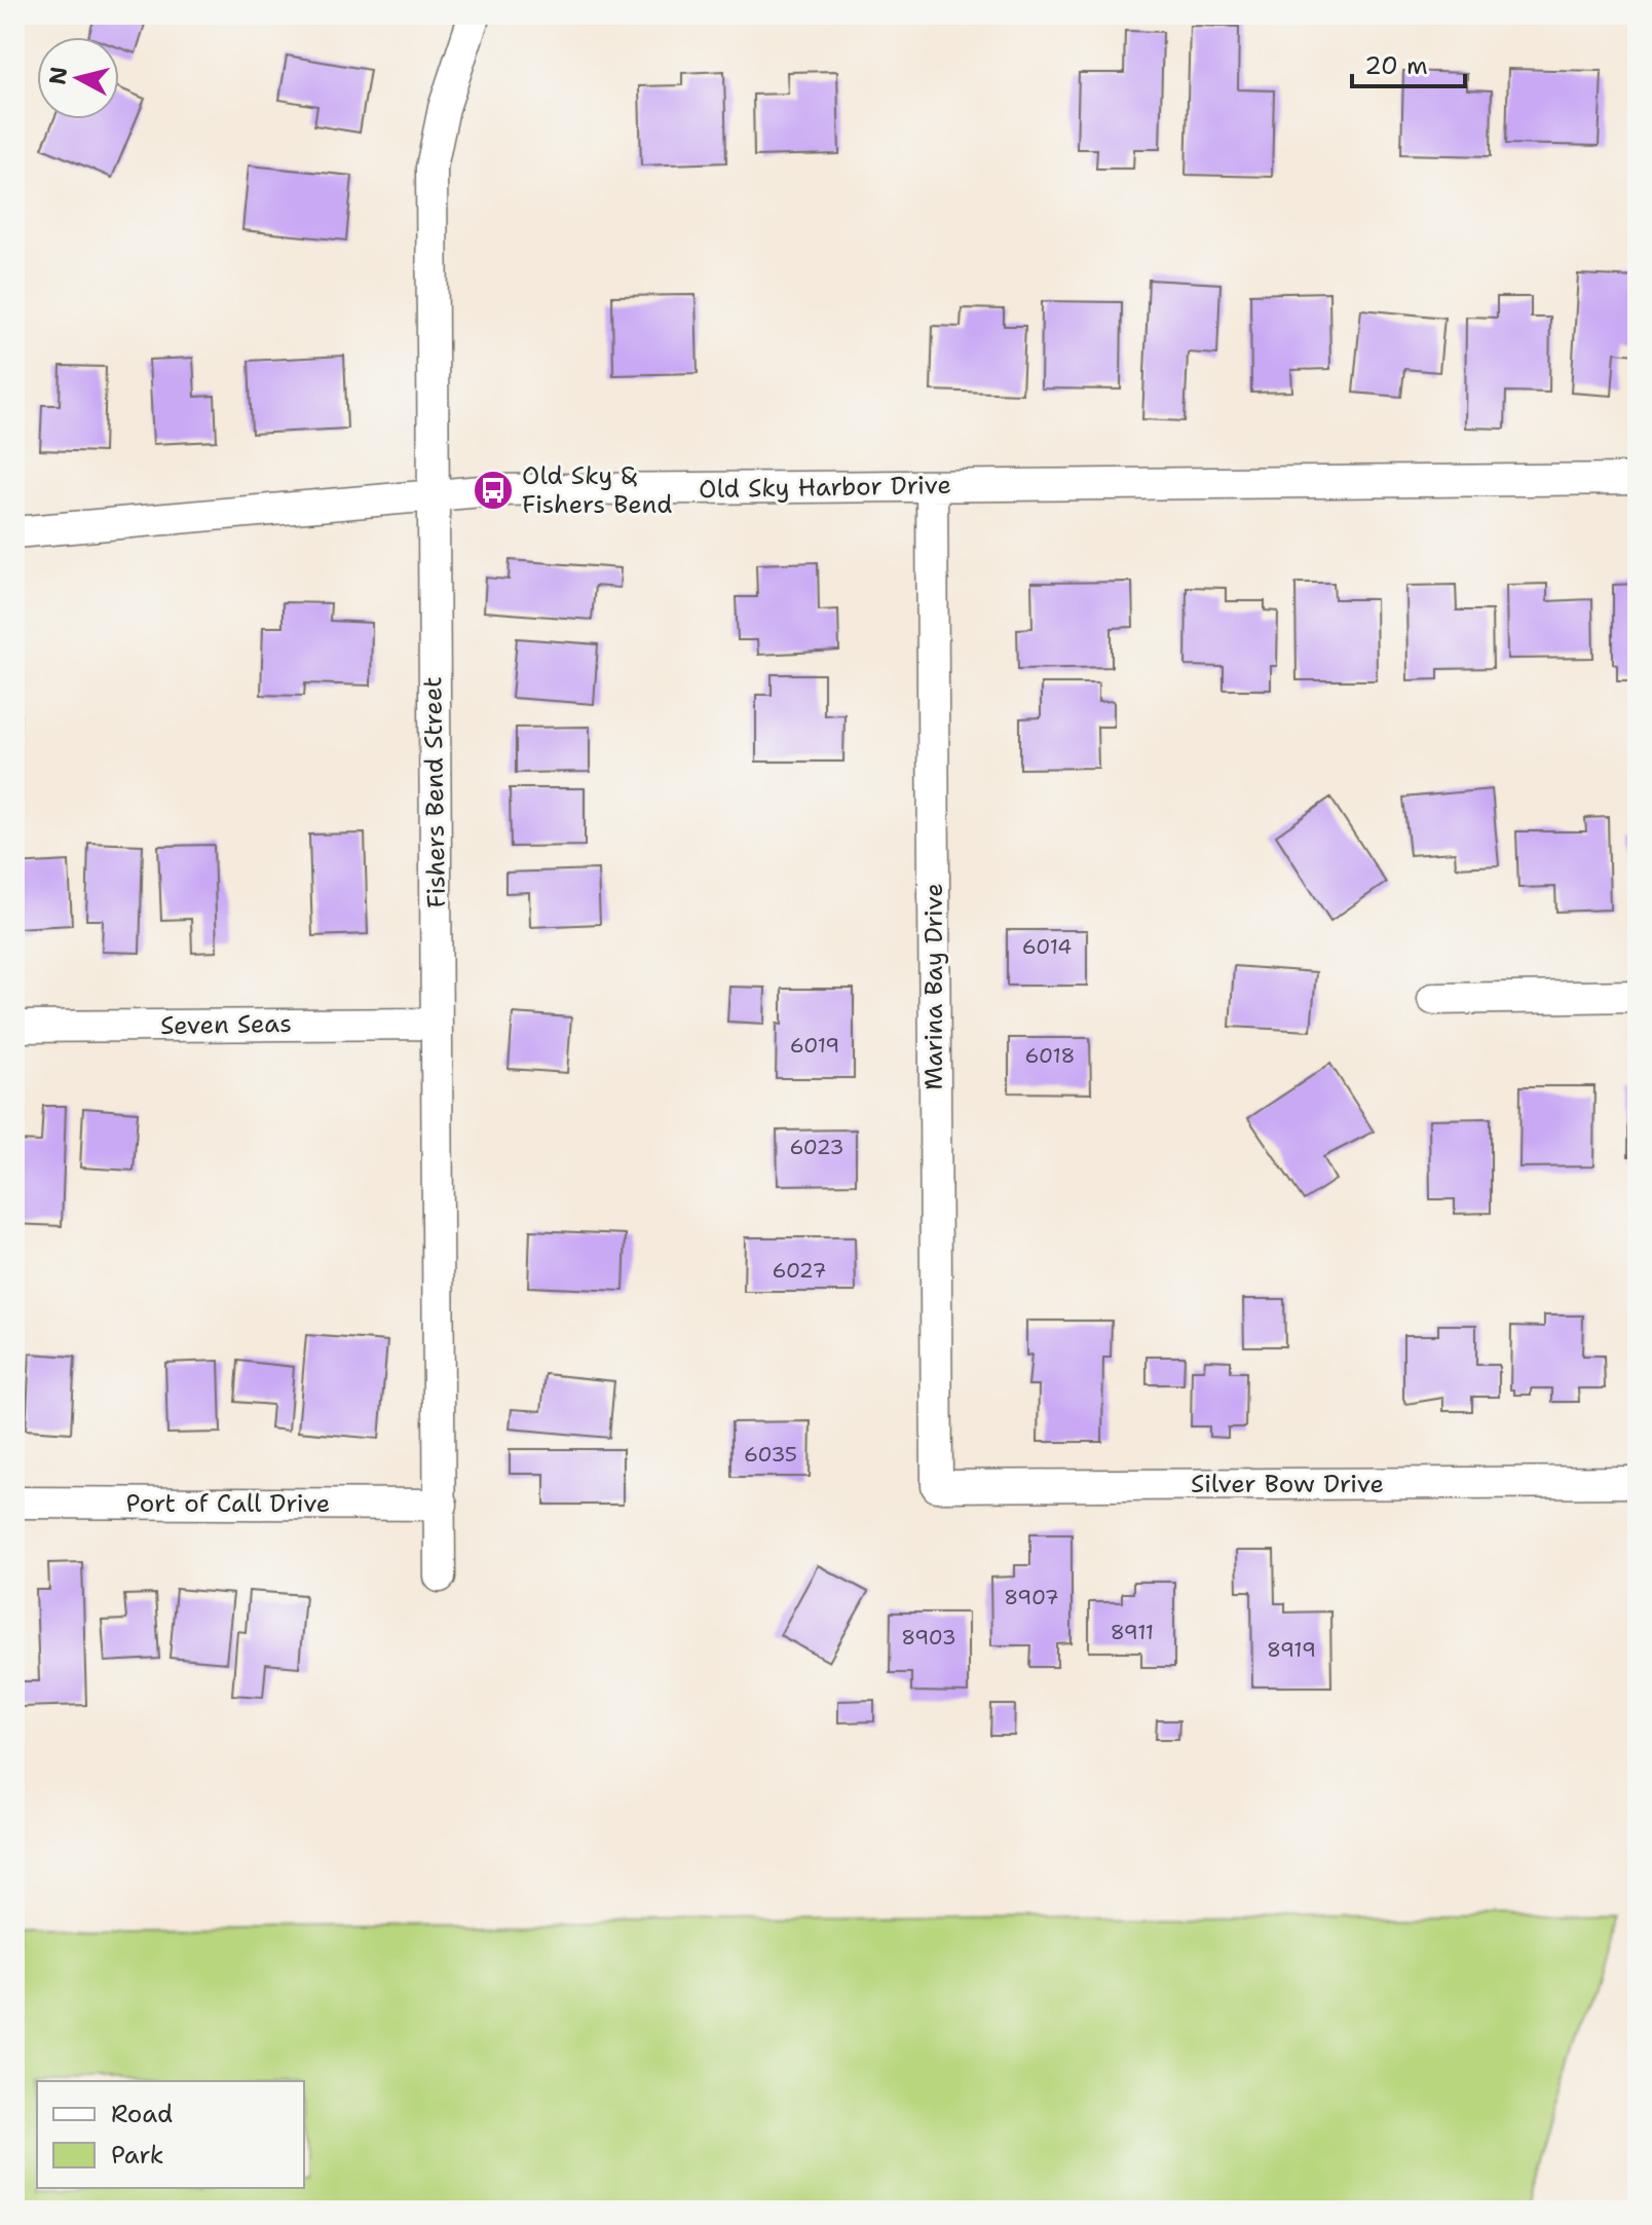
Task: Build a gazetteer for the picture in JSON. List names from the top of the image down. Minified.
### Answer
{"streets":{"street":["Old Sky Harbor Drive","Fishers Bend Street","Marina Bay Drive","Seven Seas","Silver Bow Drive","Port of Call Drive"]},"crossings":[["Old Sky Harbor Drive","Fishers Bend Street"],["Old Sky Harbor Drive","Marina Bay Drive"],["Fishers Bend Street","Seven Seas"],["Fishers Bend Street","Port of Call Drive"],["Marina Bay Drive","Silver Bow Drive"]],"places":{"bus stop":["Old Sky & Fishers Bend"]},"house_numbers":["6014","6019","6018","6023","6027","6035","8907","8911","8903","8919"],"legend":["Road","Park"],"scale_bar":"20 m","north":"left"}
